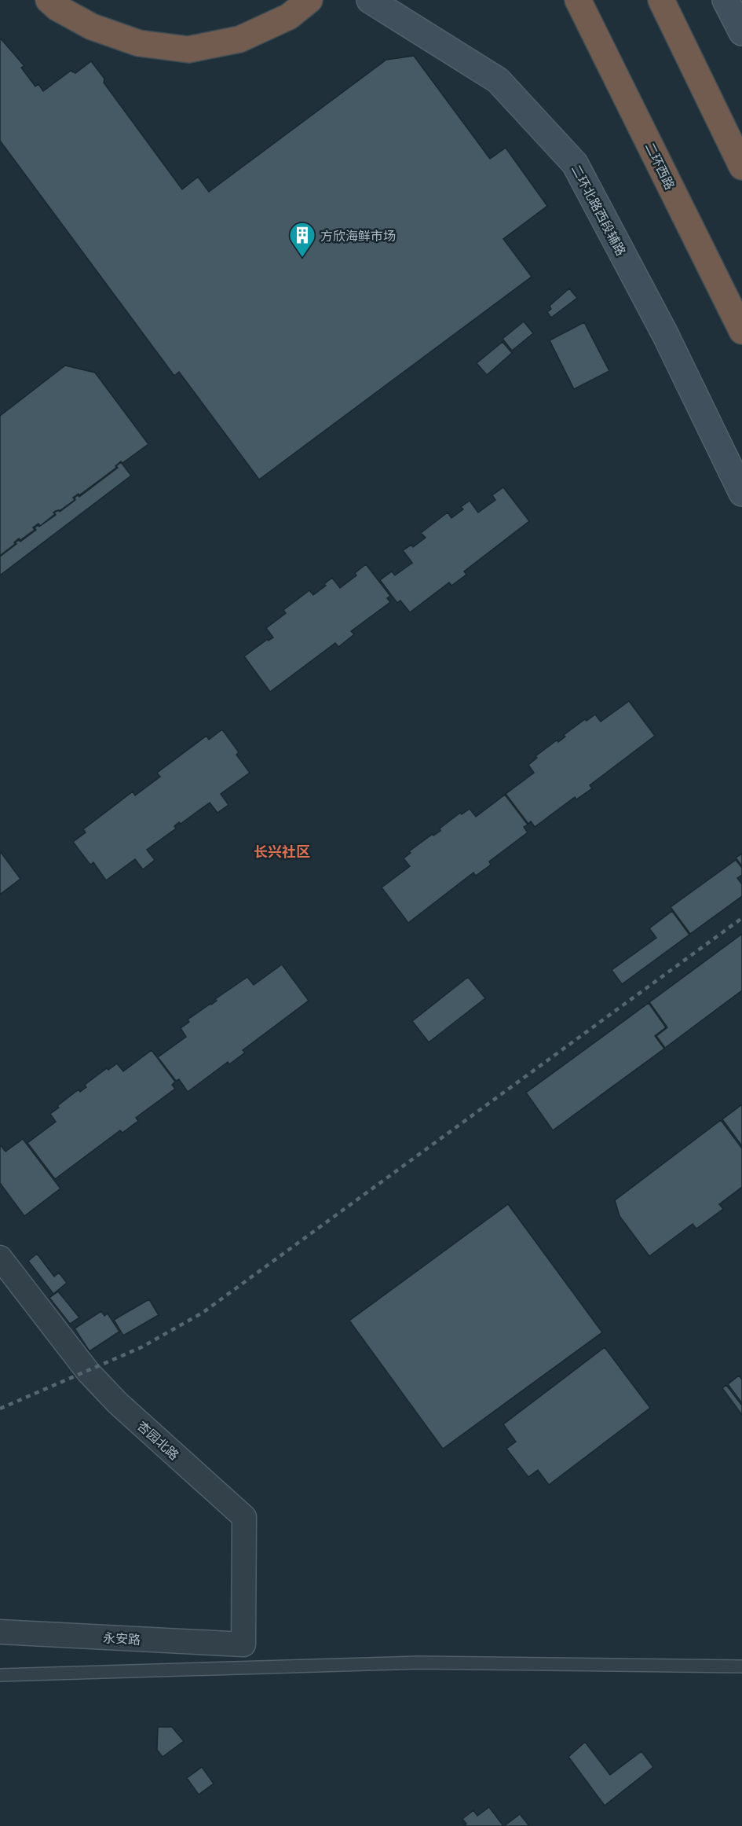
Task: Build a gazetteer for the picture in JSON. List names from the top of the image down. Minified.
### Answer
{"streets":{"highway":["二环西路"],"main road":["二环北路西段辅路"],"street":["杏园北路","永安路"]},"crossings":[["杏园北路","永安路"]],"districts":["长兴社区"],"places":{"building":["方欣海鲜市场"]}}
